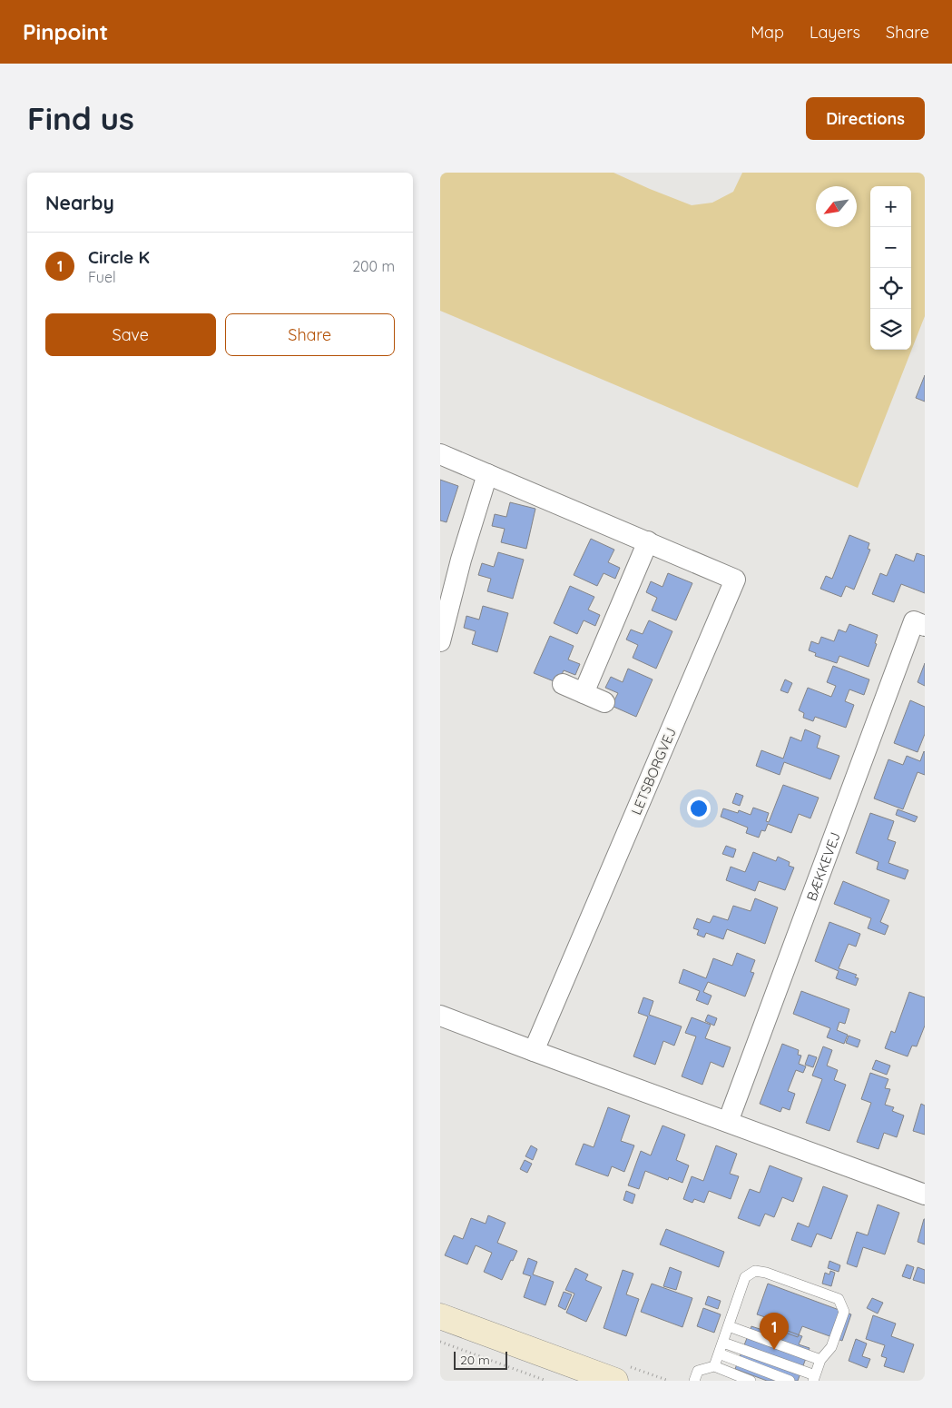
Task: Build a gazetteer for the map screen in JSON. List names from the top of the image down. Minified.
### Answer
{"streets":{"street":["LETSBORGVEJ","BÆKKEVEJ"]},"scale_bar":"20 m","north":"bottom left","page":{"header":"Pinpoint","nav":["Map","Layers","Share"],"buttons":["Directions",["Save","Share"]],"title":"Find us","heading":"Nearby","map_buttons":["+","−"],"list":[{"mark":"1","name":"Circle K","note":"Fuel","value":"200 m"}],"pins":"1","scale":"20 m"}}
